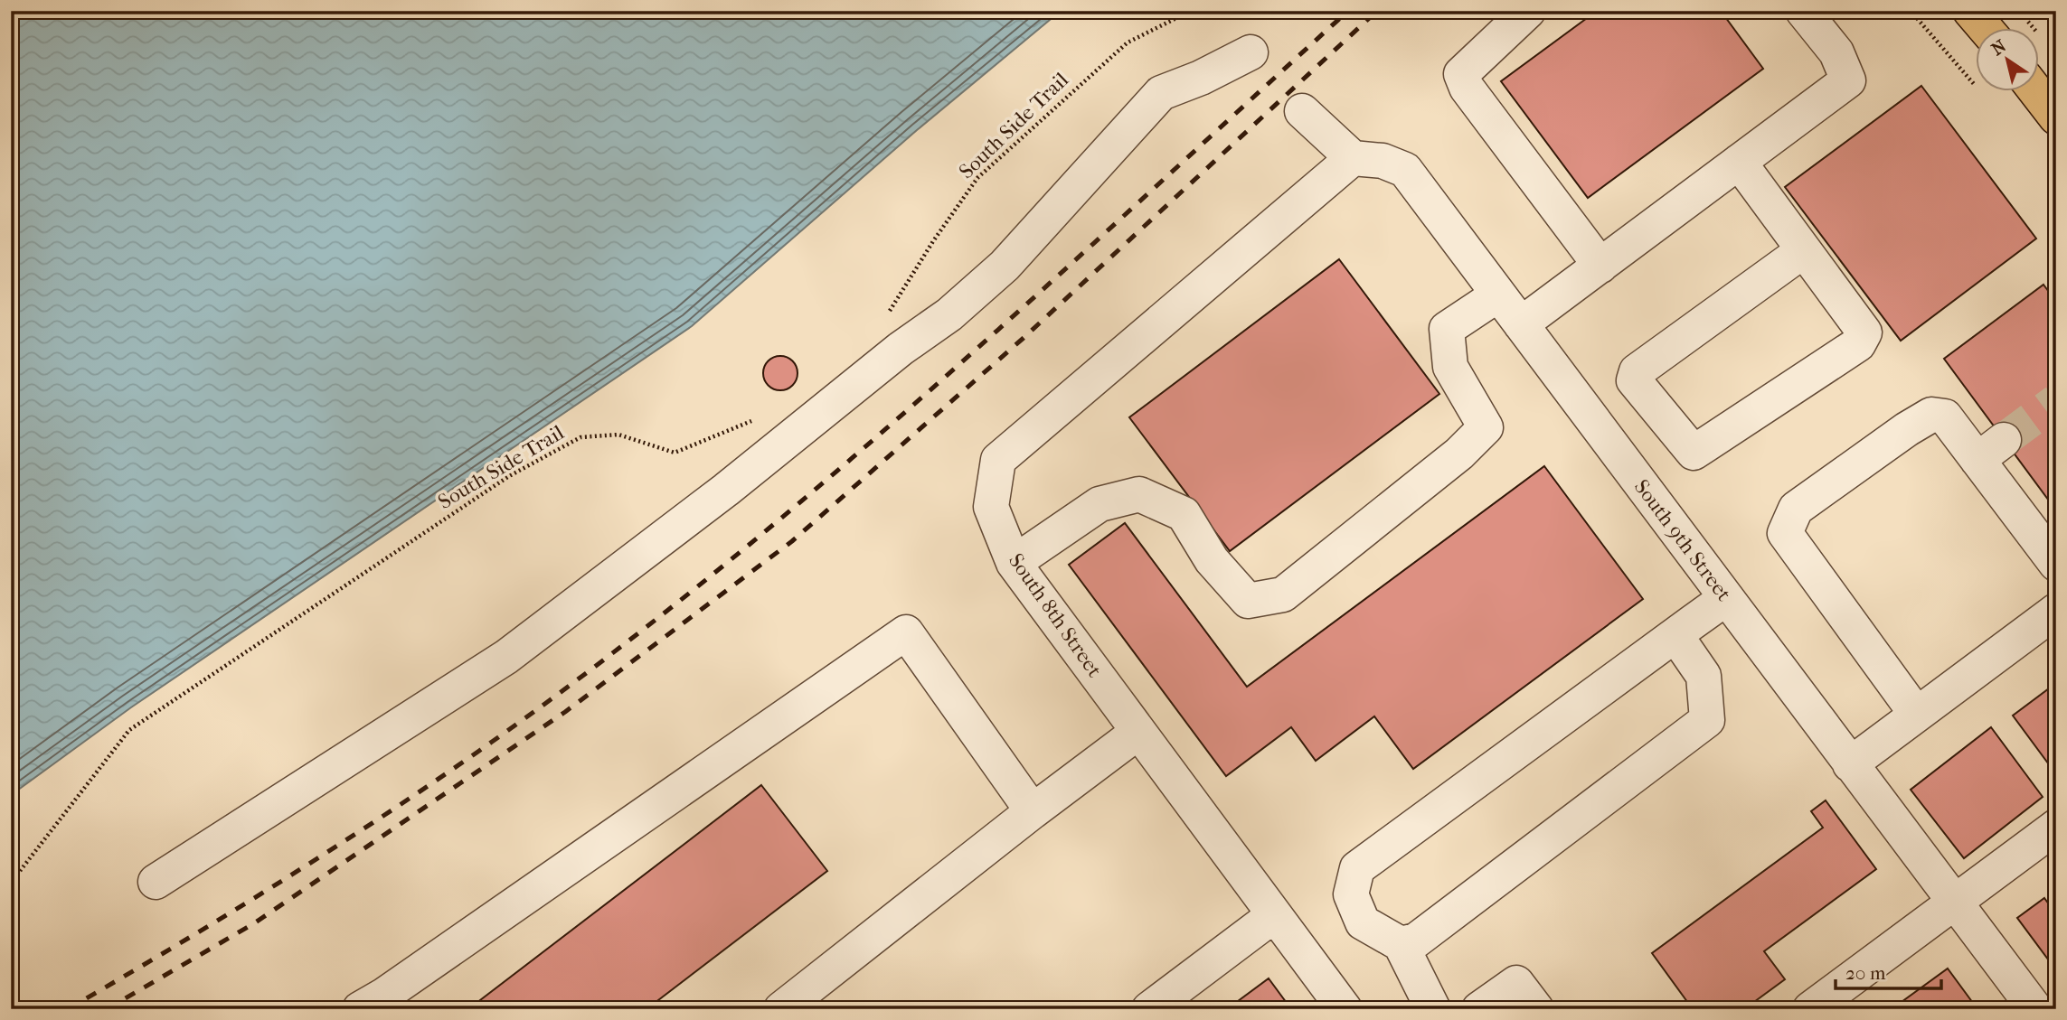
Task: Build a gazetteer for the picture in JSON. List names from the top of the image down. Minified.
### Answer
{"streets":{"street":["South 9th Street","South 8th Street"],"path":["South Side Trail"]},"crossings":[["South 9th Street","South 8th Street"]],"scale_bar":"20 m","north":"top left"}
